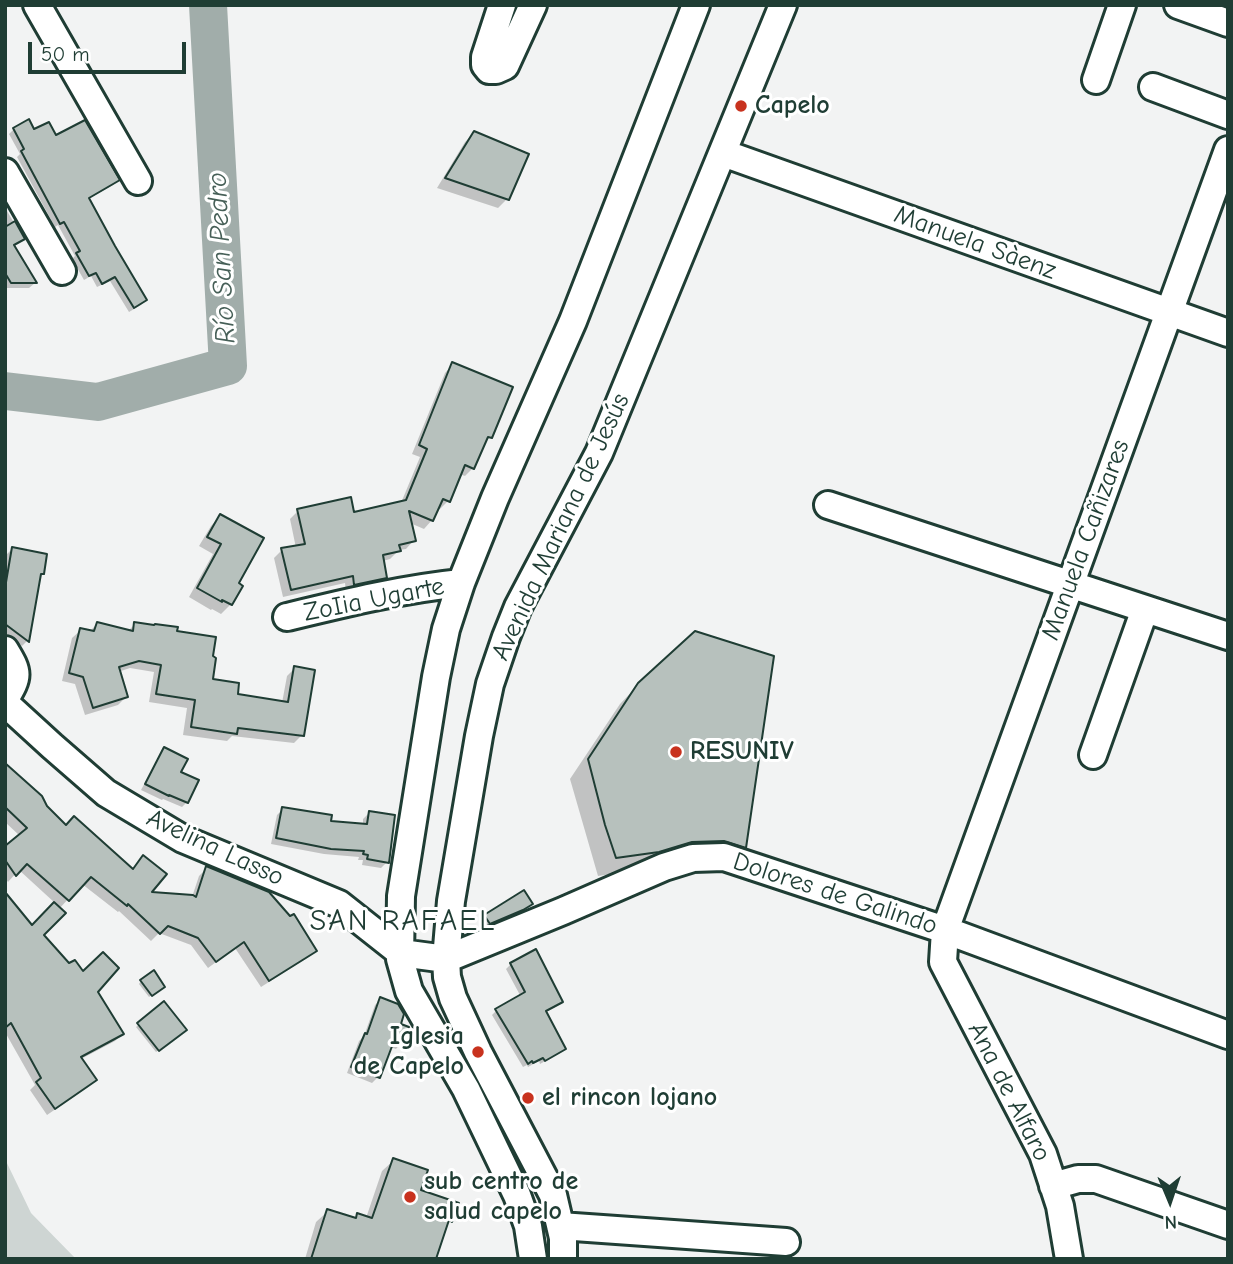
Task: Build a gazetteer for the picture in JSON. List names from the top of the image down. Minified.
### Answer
{"streets":{"street":["Manuela Sàenz","Avenida Mariana de Jesús","Manuela Cañizares","ZoIia Ugarte","Avelina Lasso","Dolores de Galindo","Ana de Alfaro"]},"crossings":[["Manuela Sàenz","Avenida Mariana de Jesús"],["Manuela Sàenz","Manuela Cañizares"],["Avenida Mariana de Jesús","Dolores de Galindo"],["Manuela Cañizares","Dolores de Galindo"],["Manuela Cañizares","Ana de Alfaro"],["Avelina Lasso","Dolores de Galindo"],["Dolores de Galindo","Ana de Alfaro"]],"districts":["SAN RAFAEL"],"water":["Río San Pedro"],"places":["Capelo","RESUNIV","Iglesia de Capelo","el rincon lojano","sub centro de salud capelo"],"scale_bar":"50 m","north":"bottom"}
